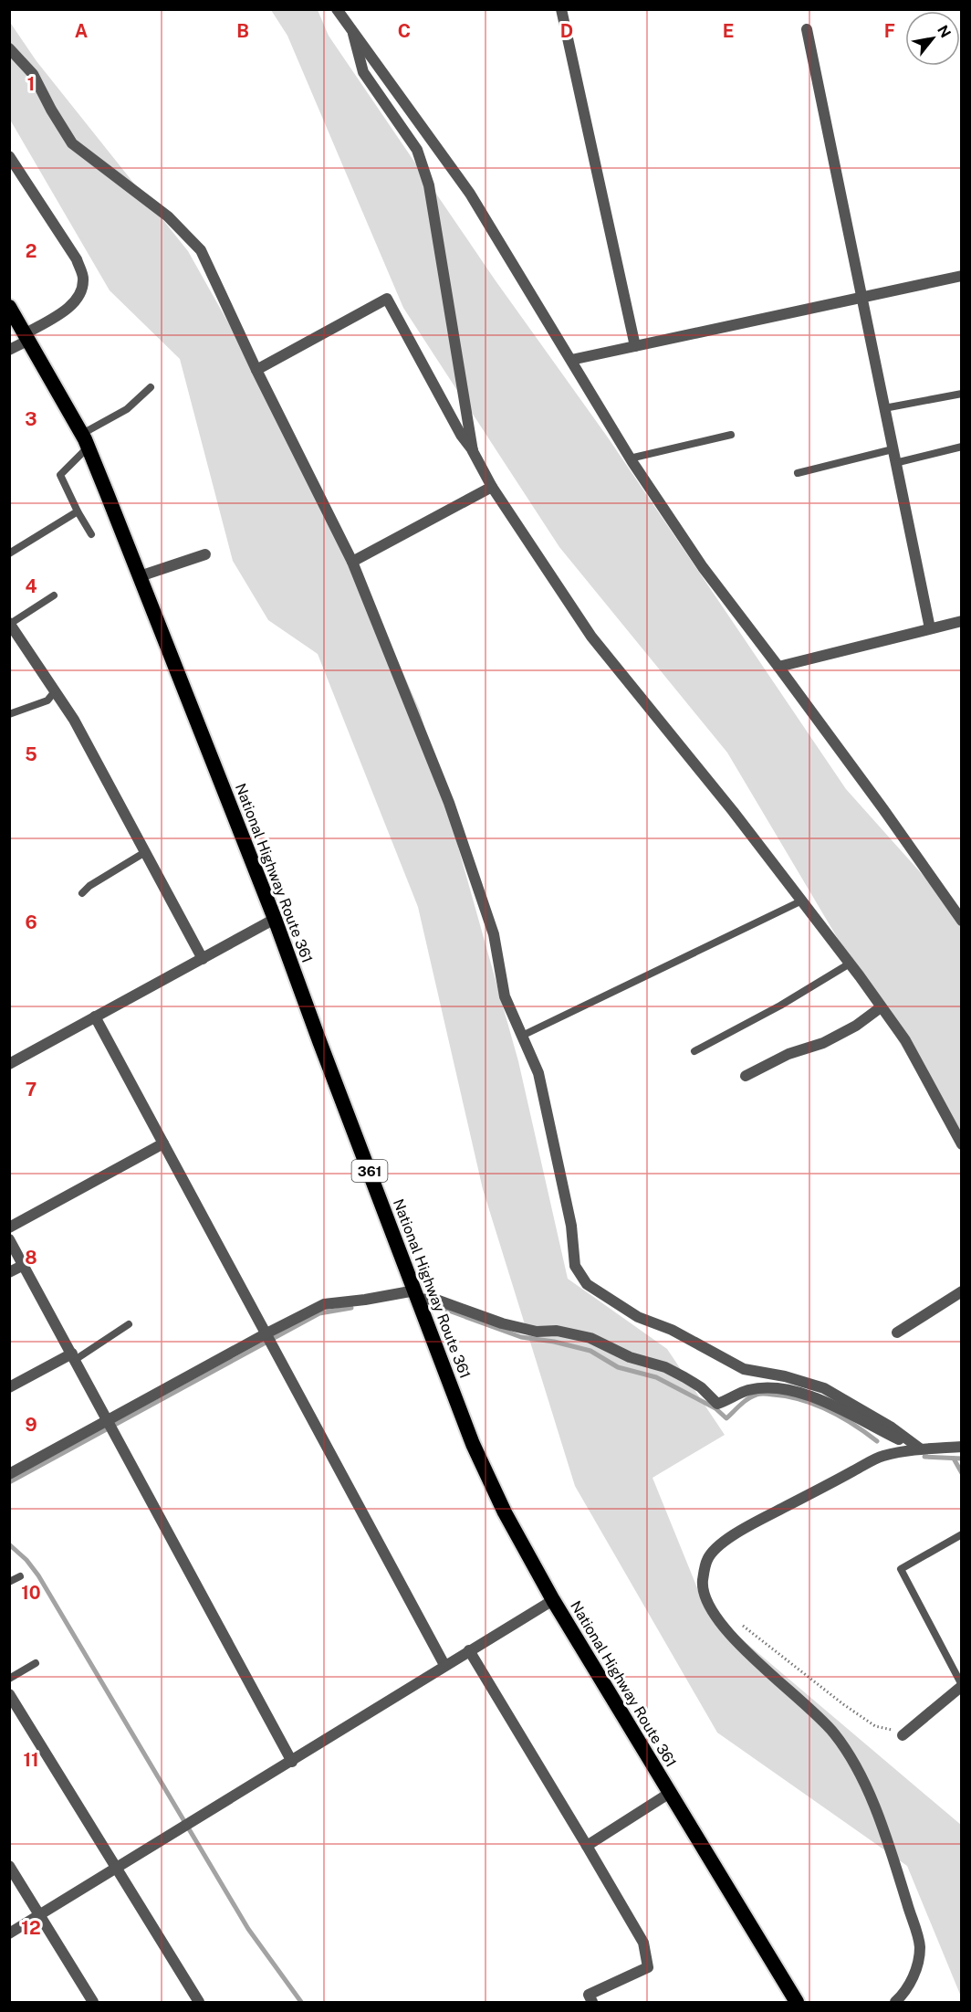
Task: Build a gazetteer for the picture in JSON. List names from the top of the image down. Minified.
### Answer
{"streets":{"highway":["National Highway Route 361","361"]},"north":"top right","grid":{"columns":["A","B","C","D","E","F"],"rows":["1","2","3","4","5","6","7","8","9","10","11","12"]}}
